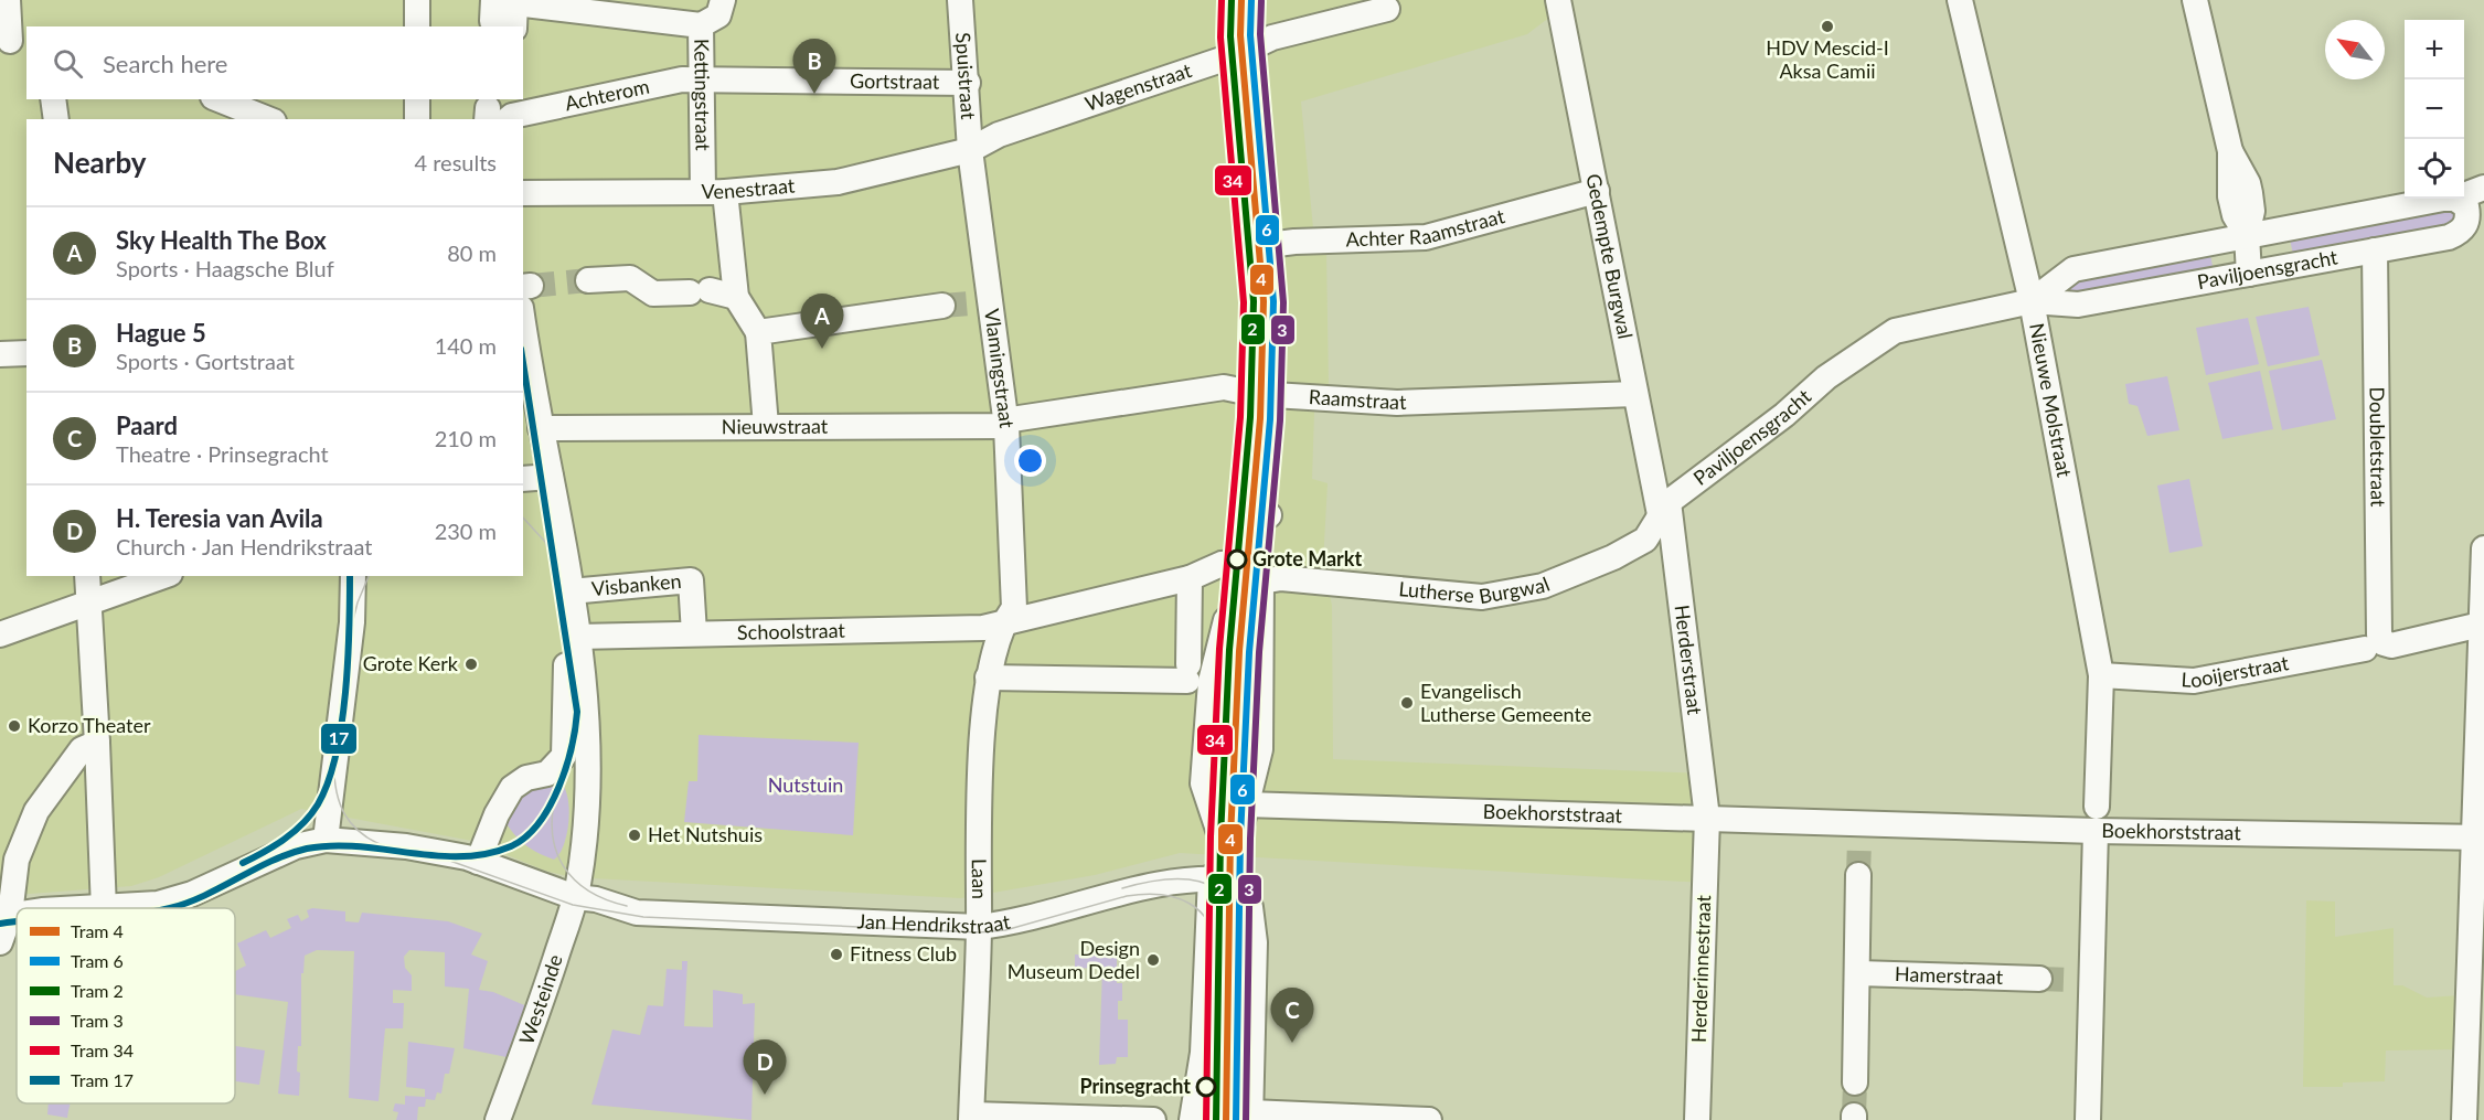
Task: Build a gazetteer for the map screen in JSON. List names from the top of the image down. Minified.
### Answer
{"streets":{"street":["Spuistraat","Gortstraat","Wagenstraat","Achterom","Kettingstraat","Venestraat","Achter Raamstraat","Gedempte Burgwal","Paviljoensgracht","Vlamingstraat","Raamstraat","Nieuwe Molstraat","Nieuwstraat","Doubletstraat","Lutherse Burgwal","Visbanken","Schoolstraat","Herderstraat","Looijerstraat","Boekhorststraat","Laan","Jan Hendrikstraat","Herderinnestraat","Hamerstraat","Westeinde"]},"crossings":[["Spuistraat","Gortstraat"],["Spuistraat","Wagenstraat"],["Spuistraat","Venestraat"],["Spuistraat","Vlamingstraat"],["Gortstraat","Achterom"],["Gortstraat","Kettingstraat"],["Wagenstraat","Venestraat"],["Wagenstraat","Vlamingstraat"],["Achterom","Kettingstraat"],["Kettingstraat","Venestraat"],["Venestraat","Vlamingstraat"],["Achter Raamstraat","Gedempte Burgwal"],["Gedempte Burgwal","Paviljoensgracht"],["Gedempte Burgwal","Raamstraat"],["Gedempte Burgwal","Lutherse Burgwal"],["Gedempte Burgwal","Herderstraat"],["Paviljoensgracht","Nieuwe Molstraat"],["Paviljoensgracht","Doubletstraat"],["Paviljoensgracht","Lutherse Burgwal"],["Paviljoensgracht","Herderstraat"],["Vlamingstraat","Raamstraat"],["Vlamingstraat","Nieuwstraat"],["Vlamingstraat","Schoolstraat"],["Raamstraat","Nieuwstraat"],["Nieuwe Molstraat","Looijerstraat"],["Nieuwe Molstraat","Boekhorststraat"],["Doubletstraat","Looijerstraat"],["Lutherse Burgwal","Herderstraat"],["Visbanken","Schoolstraat"],["Visbanken","Westeinde"],["Schoolstraat","Westeinde"],["Herderstraat","Boekhorststraat"],["Herderstraat","Herderinnestraat"],["Boekhorststraat","Herderinnestraat"],["Laan","Jan Hendrikstraat"],["Jan Hendrikstraat","Westeinde"]],"parks":["Nutstuin"],"places":["HDV Mescid-I Aksa Camii","Grote Markt","Grote Kerk","Evangelisch Lutherse Gemeente","Korzo Theater","Het Nutshuis","Fitness Club","Design Museum Dedel","Prinsegracht"],"lines":["tram line 4","tram line 6","tram line 2","tram line 34","tram line 3","tram line 17"],"legend":["Tram 4","Tram 6","Tram 2","Tram 3","Tram 34","Tram 17"],"north":"top left","page":{"map_buttons":["+","−"],"search":"Search here","pins":["B","A","C","D"],"heading":["Nearby","4 results"],"list":[{"mark":"A","name":"Sky Health The Box","note":"Sports · Haagsche Bluf","value":"80 m"},{"mark":"B","name":"Hague 5","note":"Sports · Gortstraat","value":"140 m"},{"mark":"C","name":"Paard","note":"Theatre · Prinsegracht","value":"210 m"},{"mark":"D","name":"H. Teresia van Avila","note":"Church · Jan Hendrikstraat","value":"230 m"}]}}
